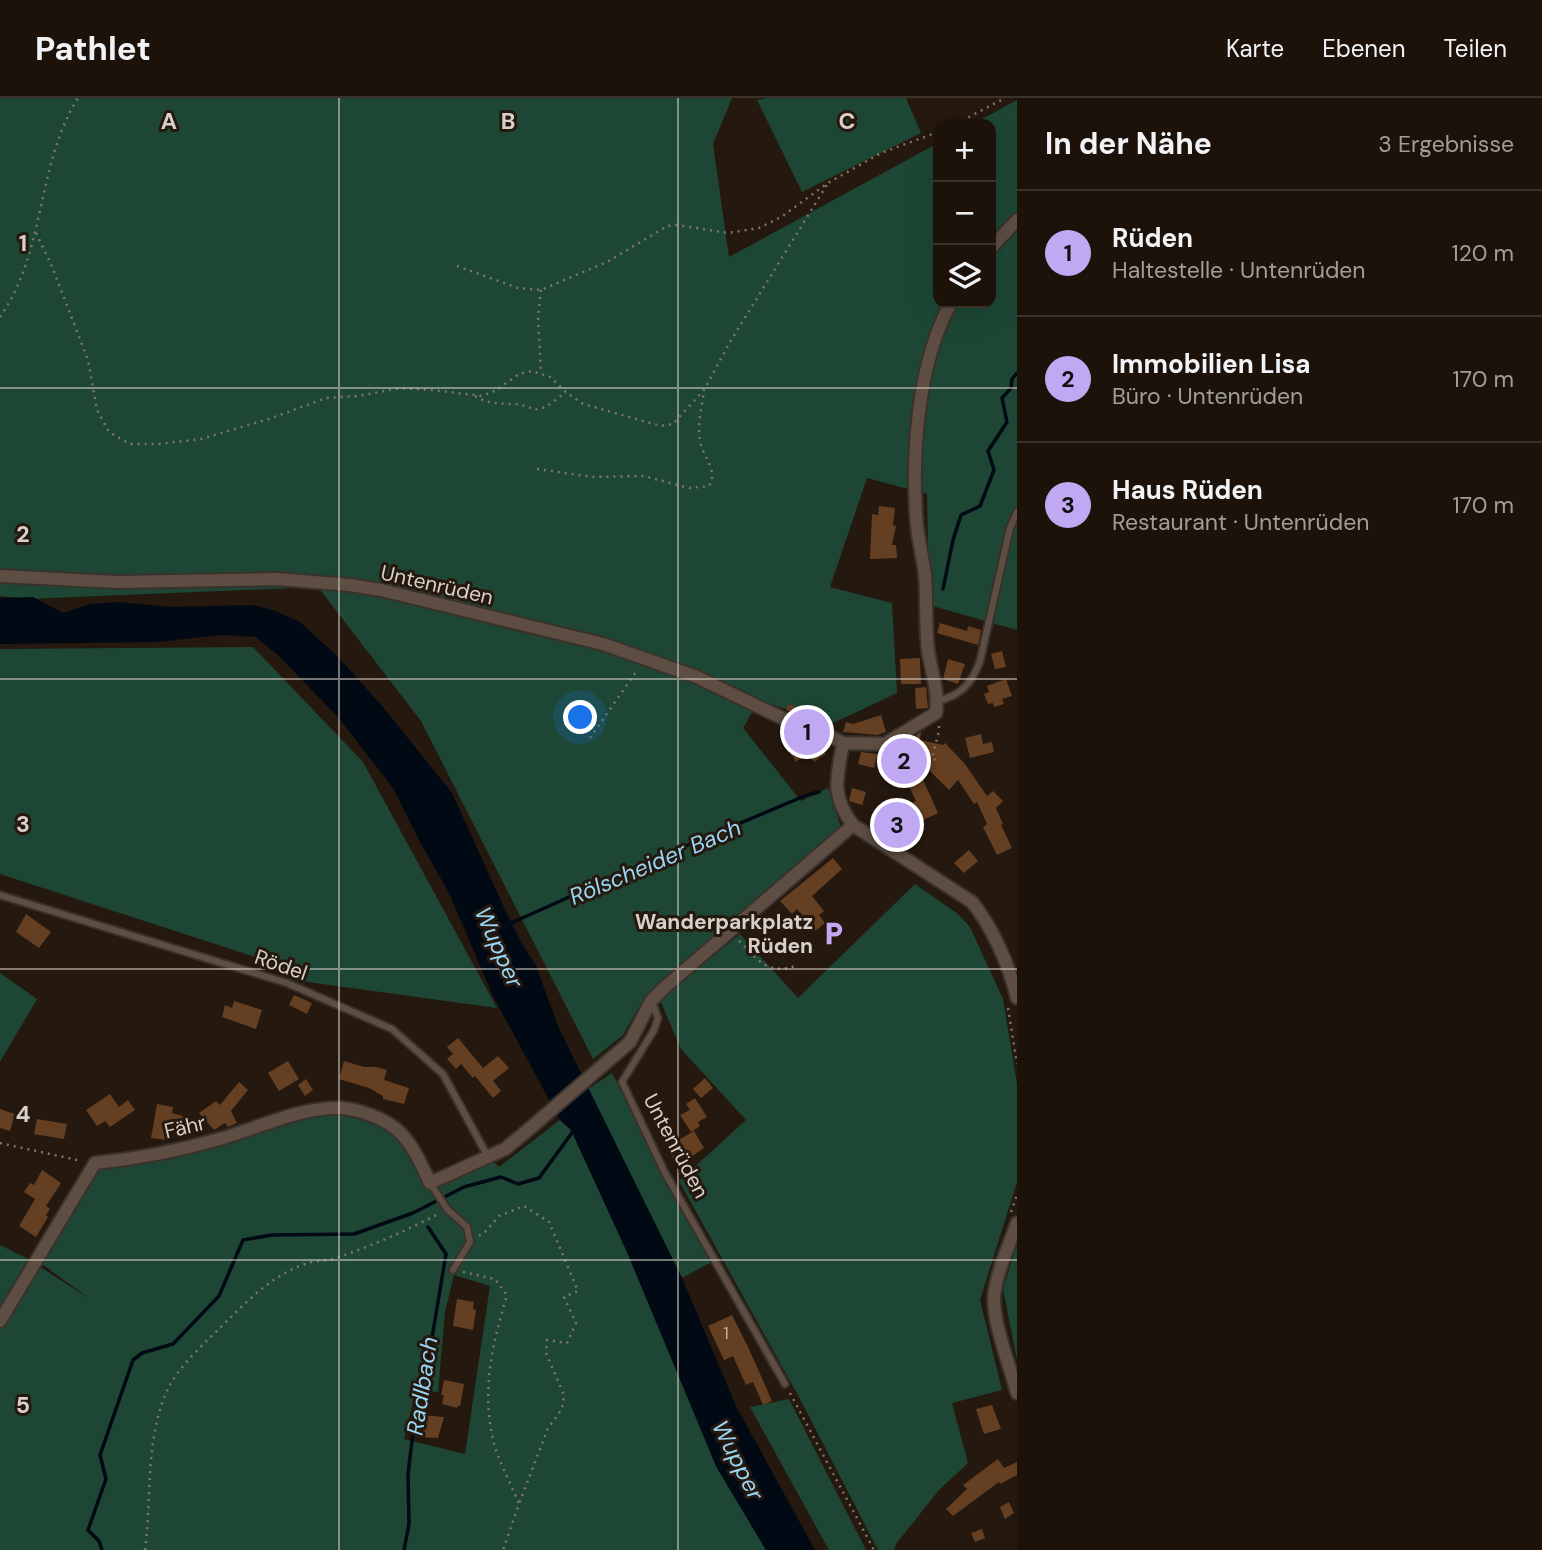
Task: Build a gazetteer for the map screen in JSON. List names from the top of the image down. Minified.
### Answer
{"streets":{"street":["Untenrüden","Fähr"],"lane":["Rödel"]},"water":["Rölscheider Bach","Wupper","Radlbach"],"places":{"parking":["Wanderparkplatz Rüden"]},"house_numbers":["1"],"page":{"header":"Pathlet","nav":["Karte","Ebenen","Teilen"],"heading":["In der Nähe","3 Ergebnisse"],"map_buttons":["+","−"],"list":[{"mark":"1","name":"Rüden","note":"Haltestelle · Untenrüden","value":"120 m"},{"mark":"2","name":"Immobilien Lisa","note":"Büro · Untenrüden","value":"170 m"},{"mark":"3","name":"Haus Rüden","note":"Restaurant · Untenrüden","value":"170 m"}],"pins":["1","2","3"]},"grid":{"columns":["A","B","C"],"rows":["1","2","3","4","5"]}}
